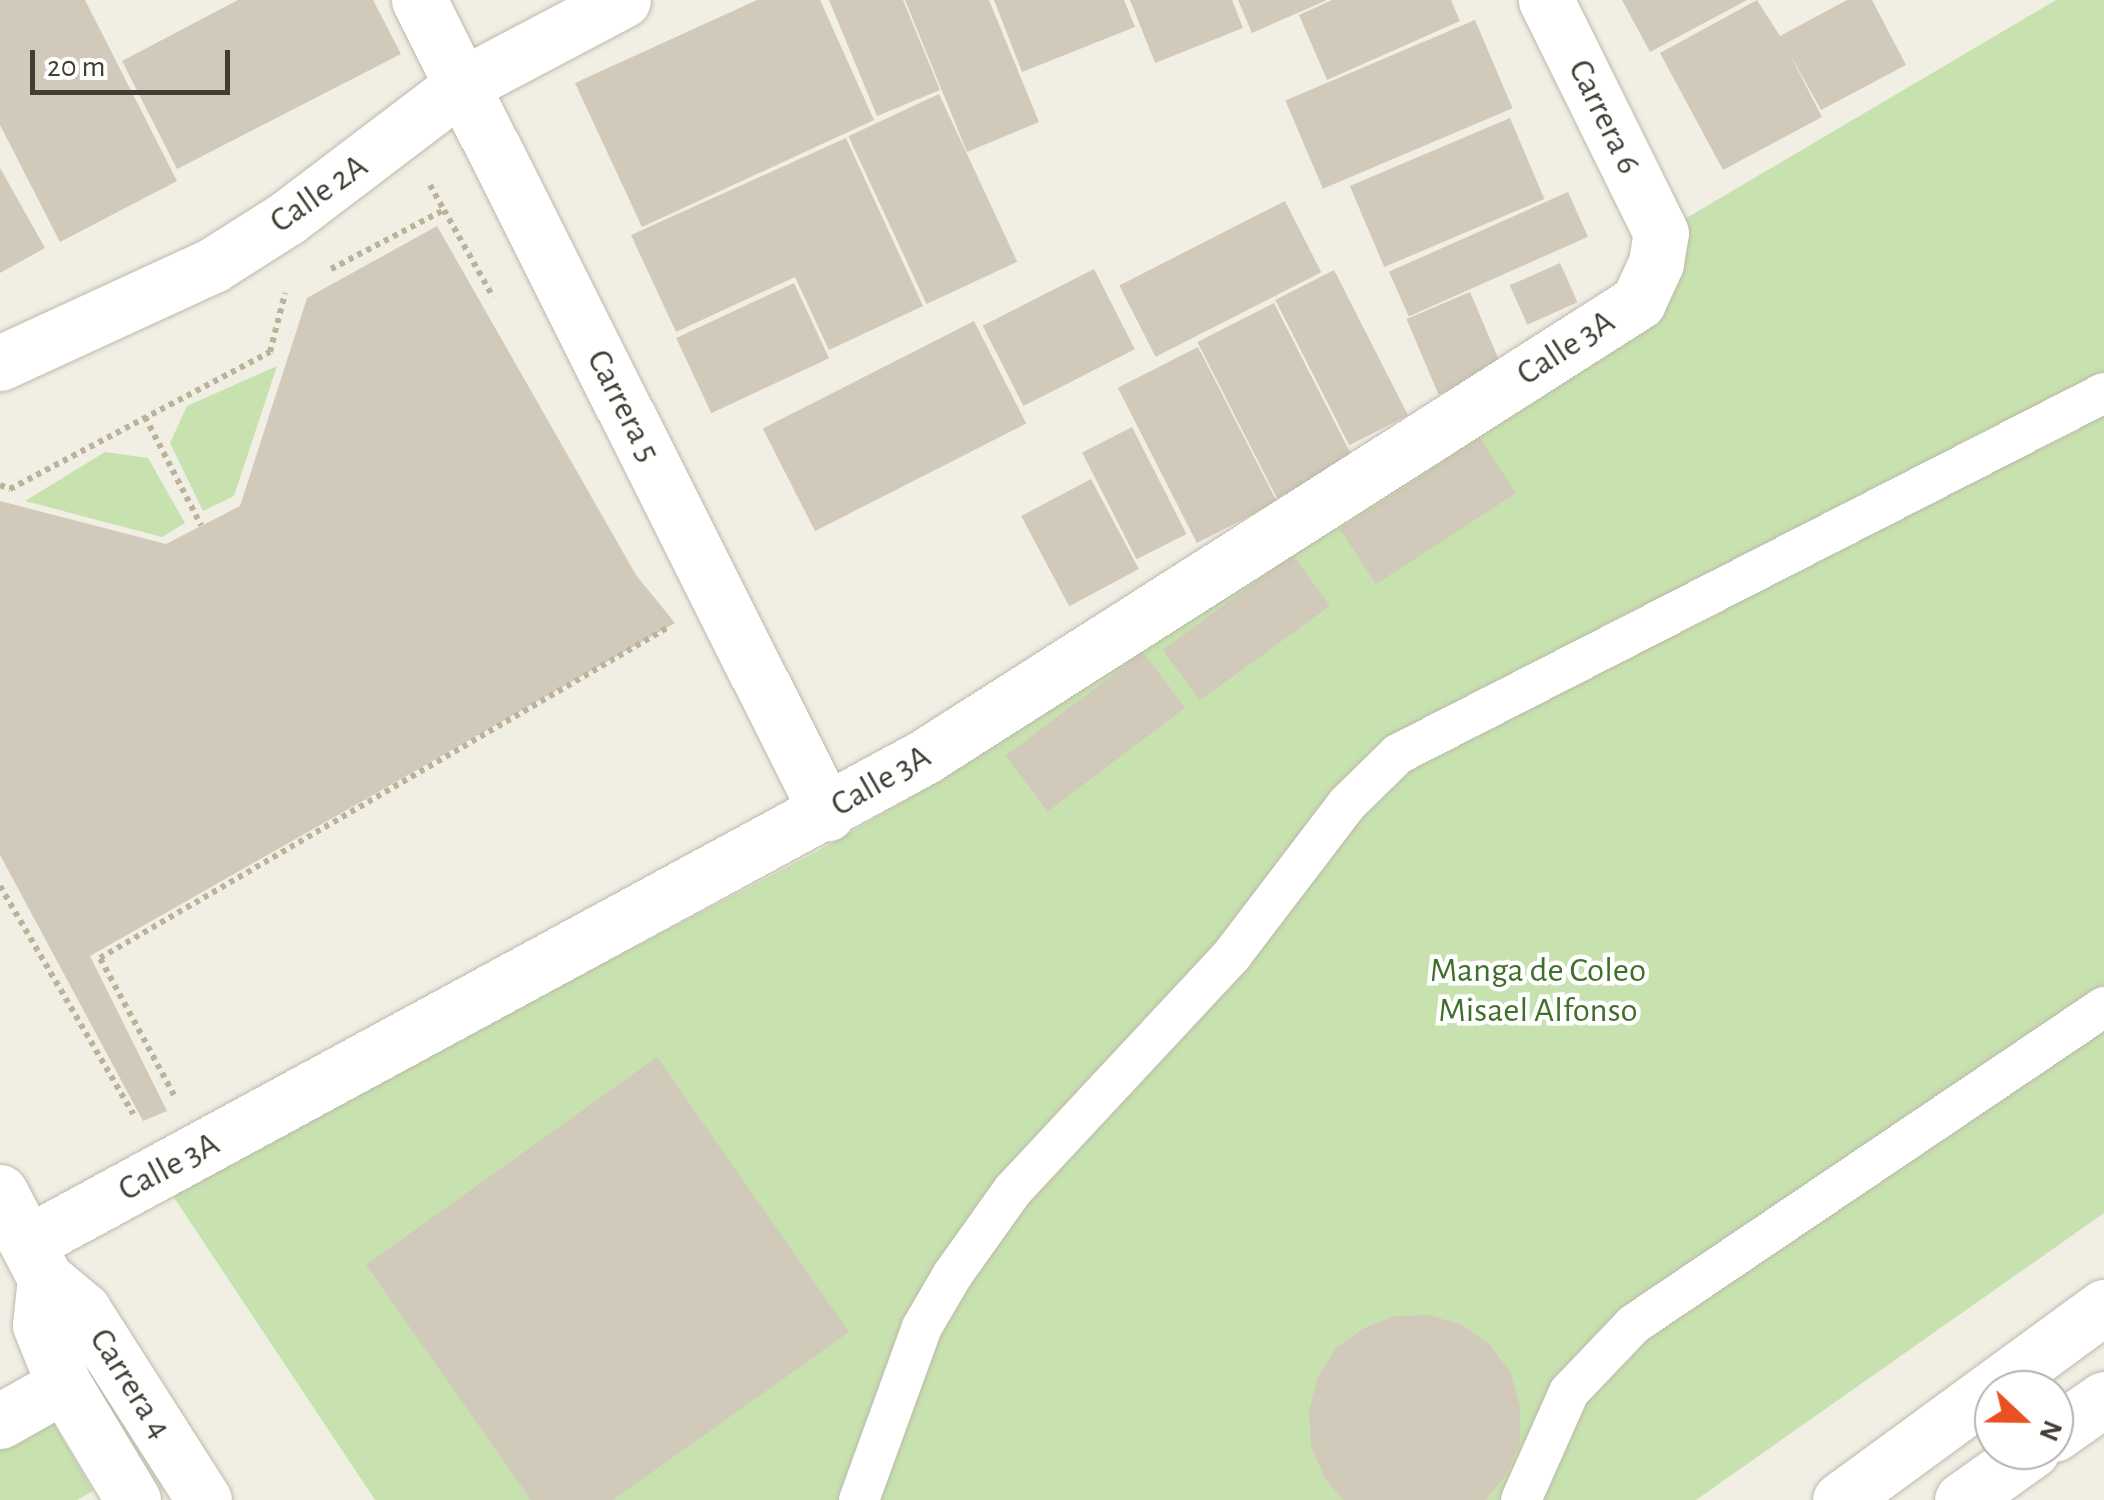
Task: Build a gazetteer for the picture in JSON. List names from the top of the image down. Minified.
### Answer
{"streets":{"street":["Carrera 6","Calle 2A","Calle 3A","Carrera 5","Carrera 4"]},"crossings":[["Carrera 6","Calle 3A"],["Calle 2A","Carrera 5"],["Calle 3A","Carrera 5"],["Calle 3A","Carrera 4"]],"parks":["Manga de Coleo Misael Alfonso"],"scale_bar":"20 m","north":"right"}
